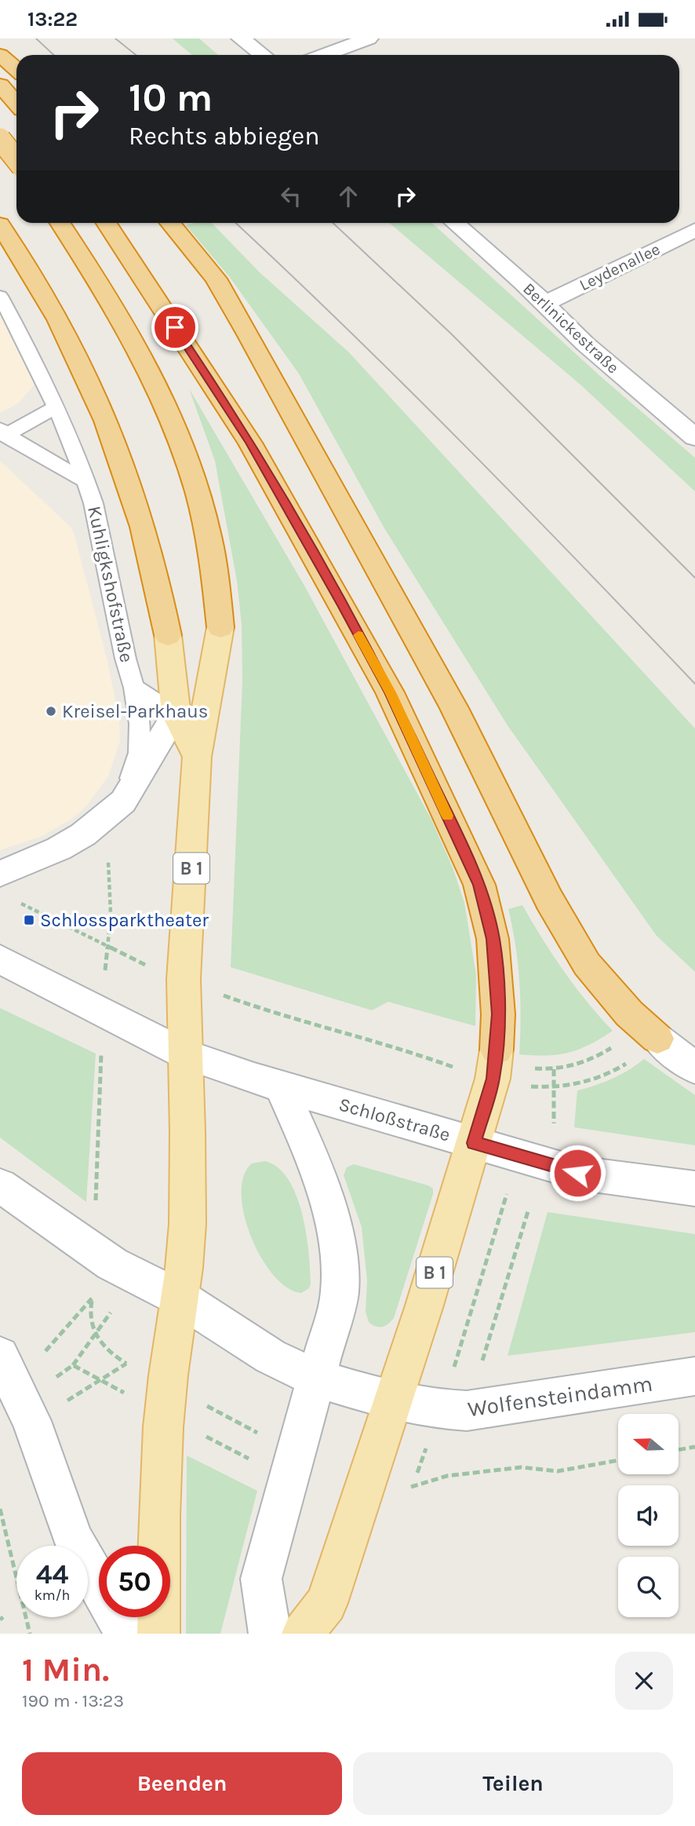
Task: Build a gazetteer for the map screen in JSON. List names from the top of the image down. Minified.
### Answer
{"streets":{"main road":["Leydenallee","Berlinickestraße","B 1","Schloßstraße","Wolfensteindamm"],"lane":["Kuhligkshofstraße"]},"crossings":[["Leydenallee","Berlinickestraße"],["B 1","Schloßstraße"],["Schloßstraße","Wolfensteindamm"]],"places":{"other":["Kreisel-Parkhaus"],"transit":["Schlossparktheater"]},"north":"left","page":{"status":"13:22","turn":["10 m","Rechts abbiegen"],"speed":"44 km/h","limit":"50","heading":["1 Min.","190 m · 13:23"],"buttons":["Beenden","Teilen"]}}
